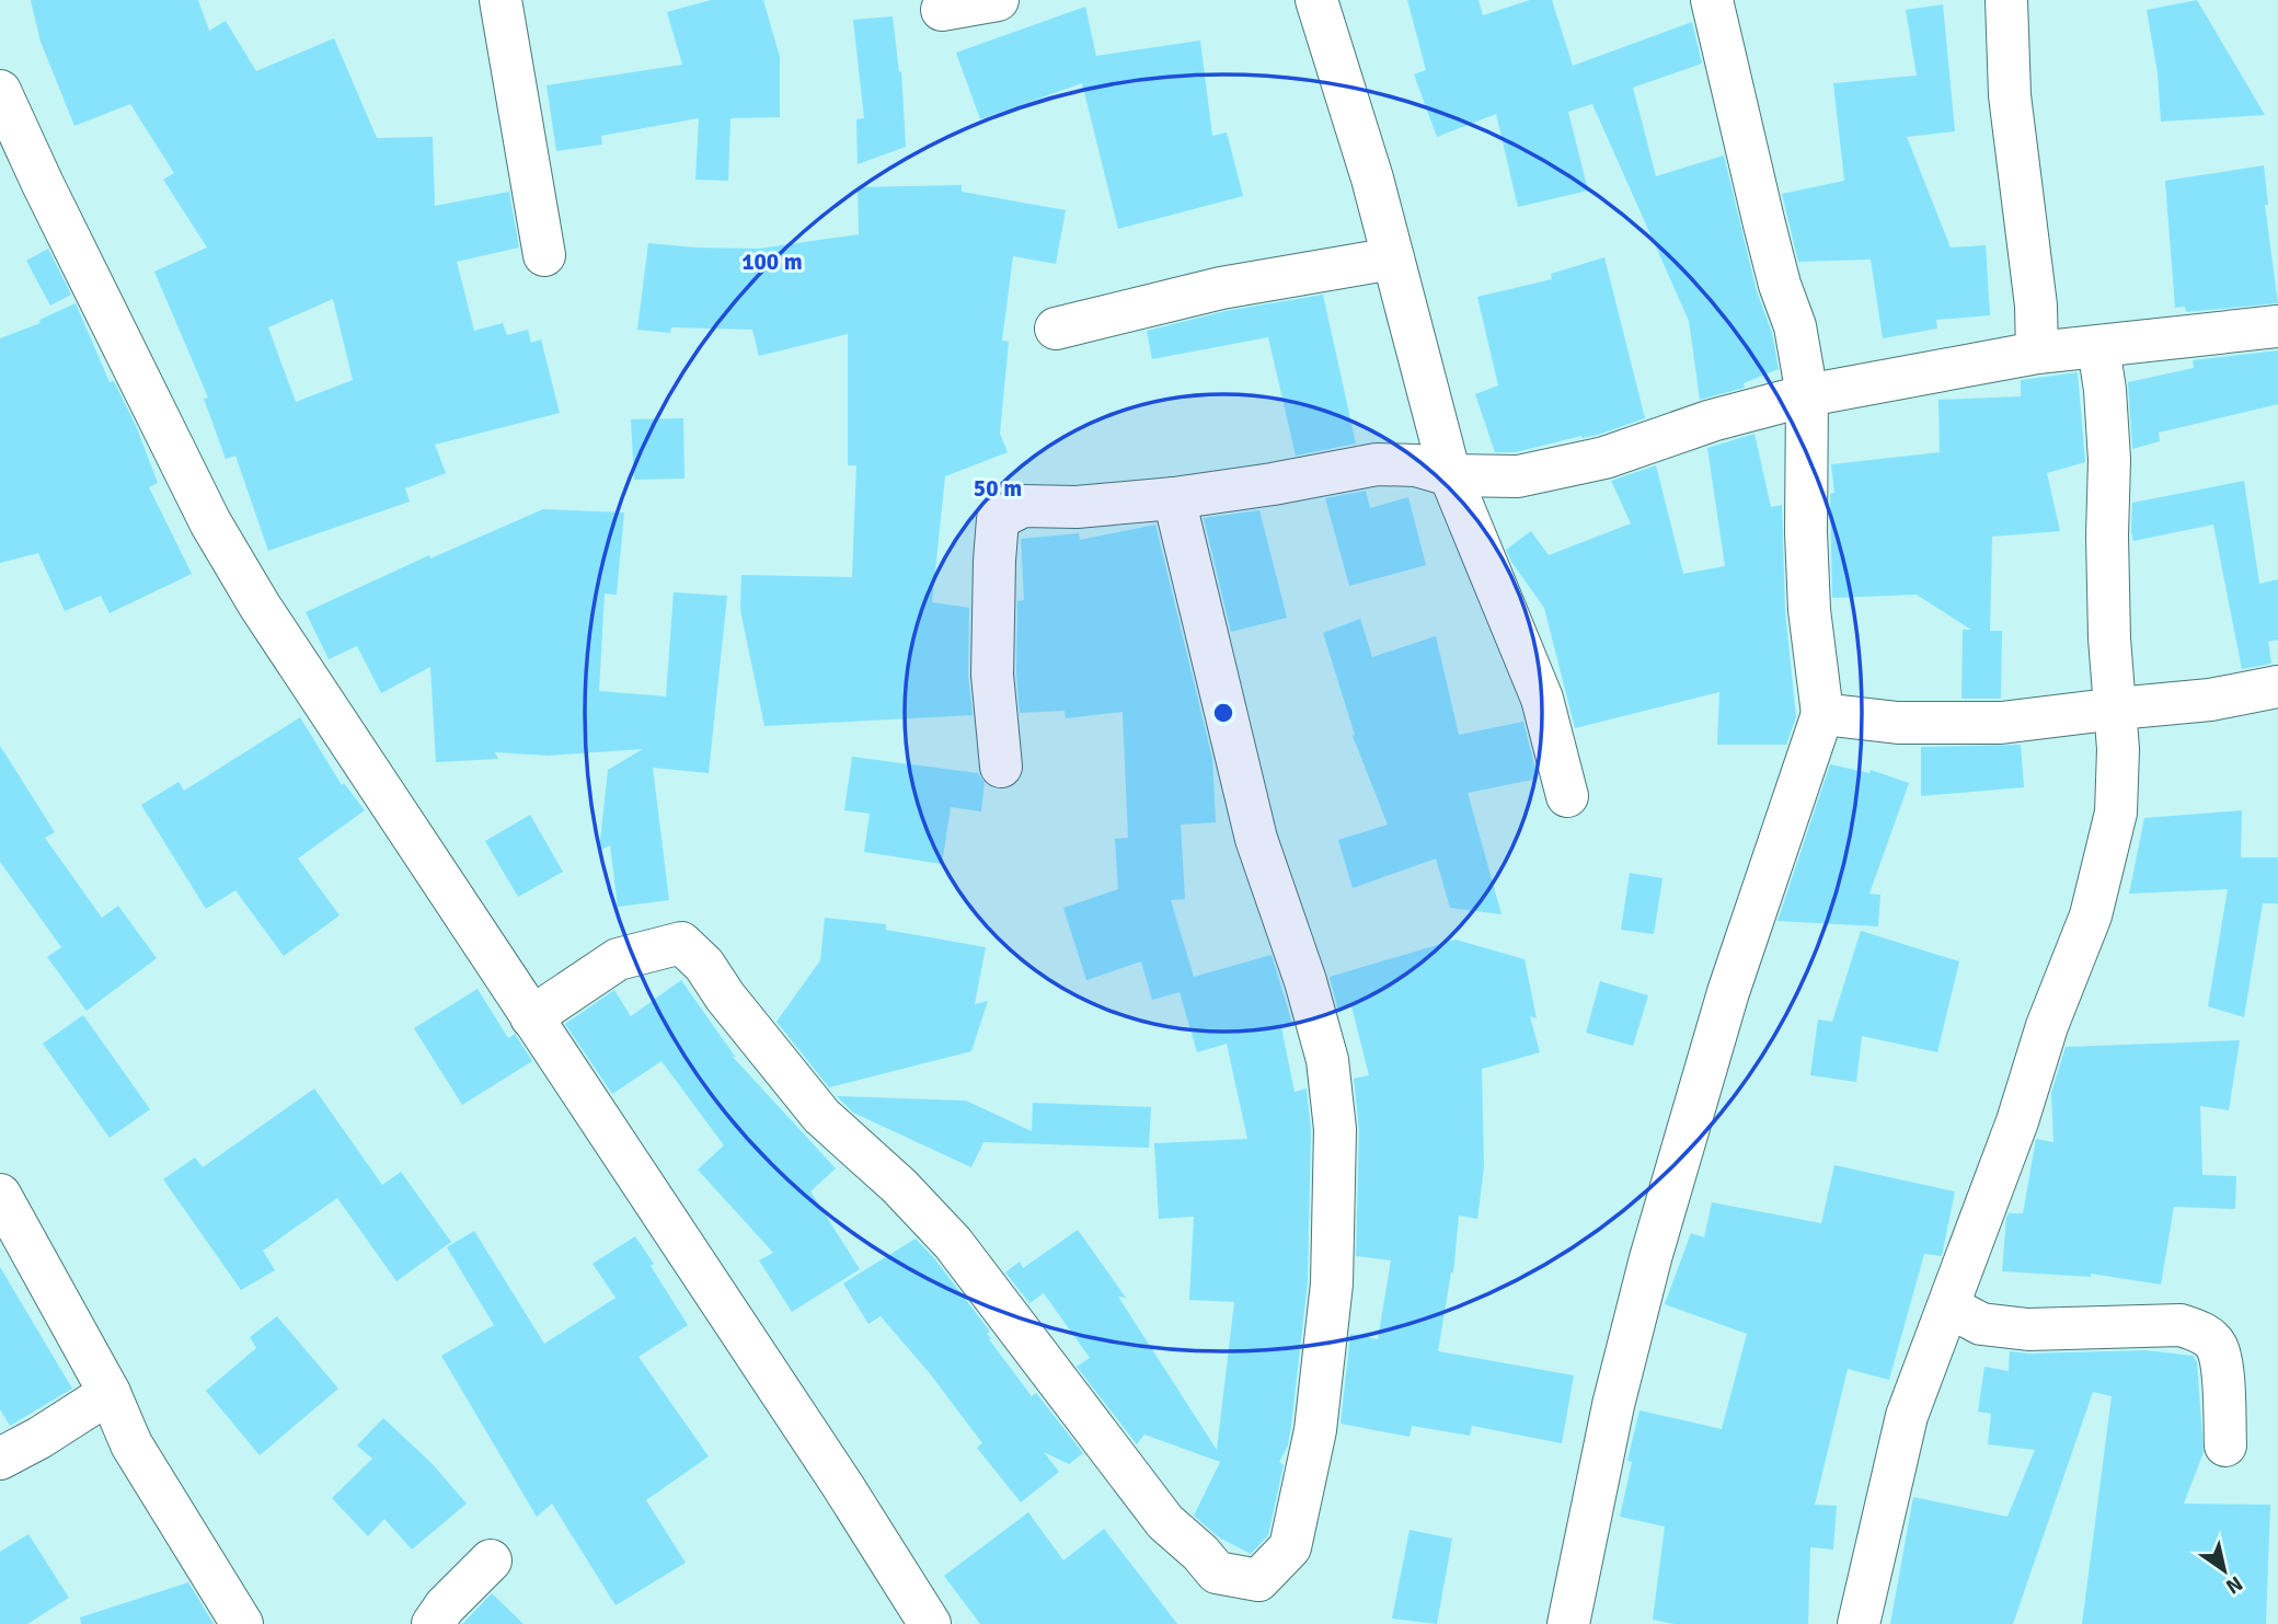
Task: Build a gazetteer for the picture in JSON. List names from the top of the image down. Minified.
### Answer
{"north":"bottom right","rings":["100 m","50 m"]}
